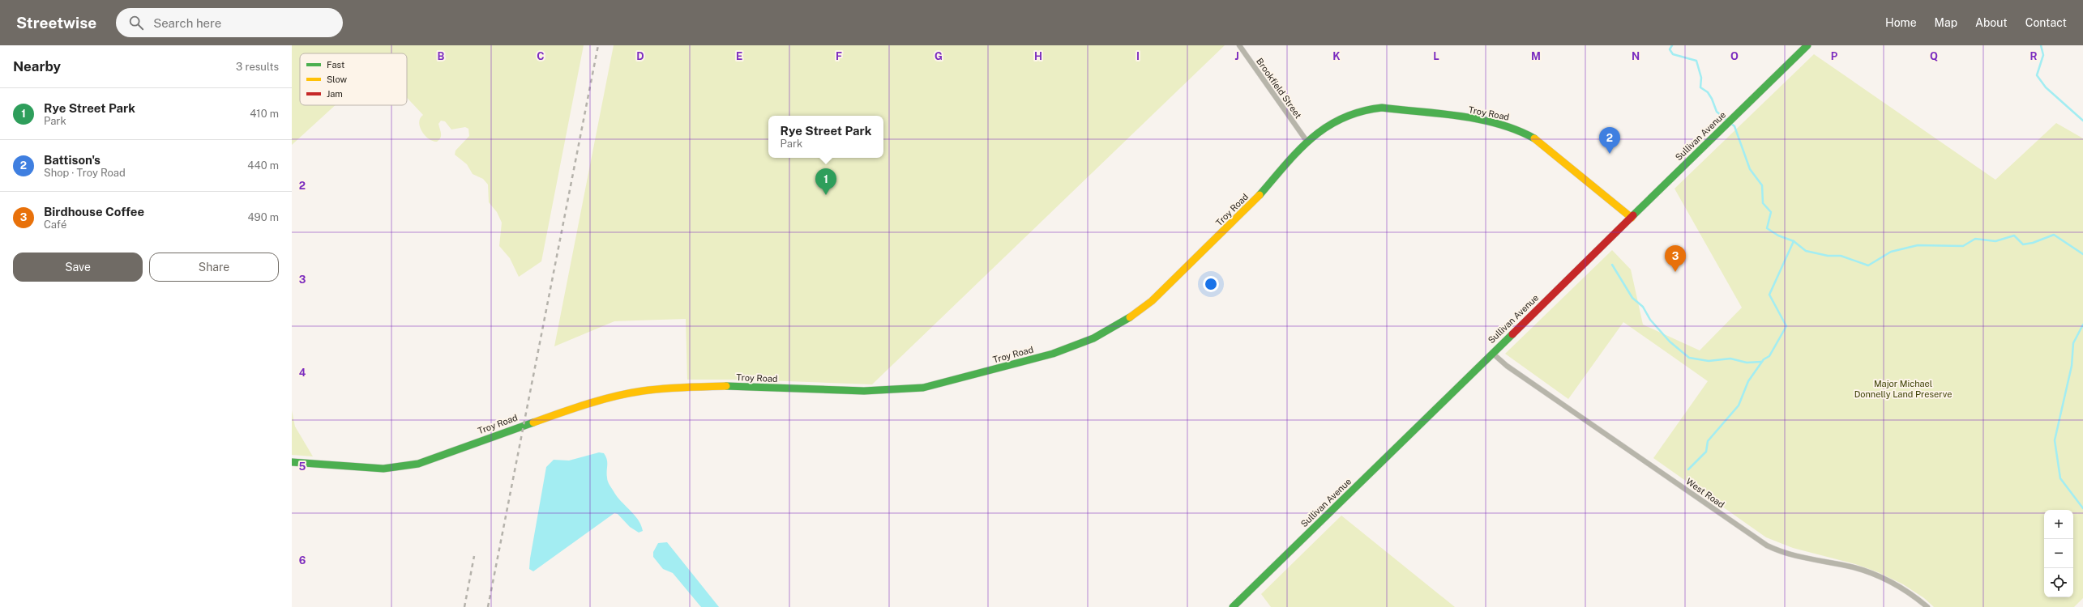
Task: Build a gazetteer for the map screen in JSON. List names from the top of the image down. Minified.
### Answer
{"streets":{"street":["Brookfield Street","Troy Road","Sullivan Avenue","West Road"]},"crossings":[["Brookfield Street","Troy Road"],["Troy Road","Sullivan Avenue"],["Sullivan Avenue","West Road"]],"parks":["Major Michael Donnelly Land Preserve"],"legend":["Fast","Slow","Jam"],"page":{"header":"Streetwise","search":"Search here","nav":["Home","Map","About","Contact"],"heading":["Nearby","3 results"],"list":[{"mark":"1","name":"Rye Street Park","note":"Park","value":"410 m"},{"mark":"2","name":"Battison's","note":"Shop · Troy Road","value":"440 m"},{"mark":"3","name":"Birdhouse Coffee","note":"Café","value":"490 m"}],"popup":["Rye Street Park","Park"],"pins":["2","1","3"],"buttons":["Save","Share"],"map_buttons":["+","−"]},"grid":{"columns":["B","C","D","E","F","G","H","I","J","K","L","M","N","O","P","Q","R"],"rows":["2","3","4","5","6"]}}
